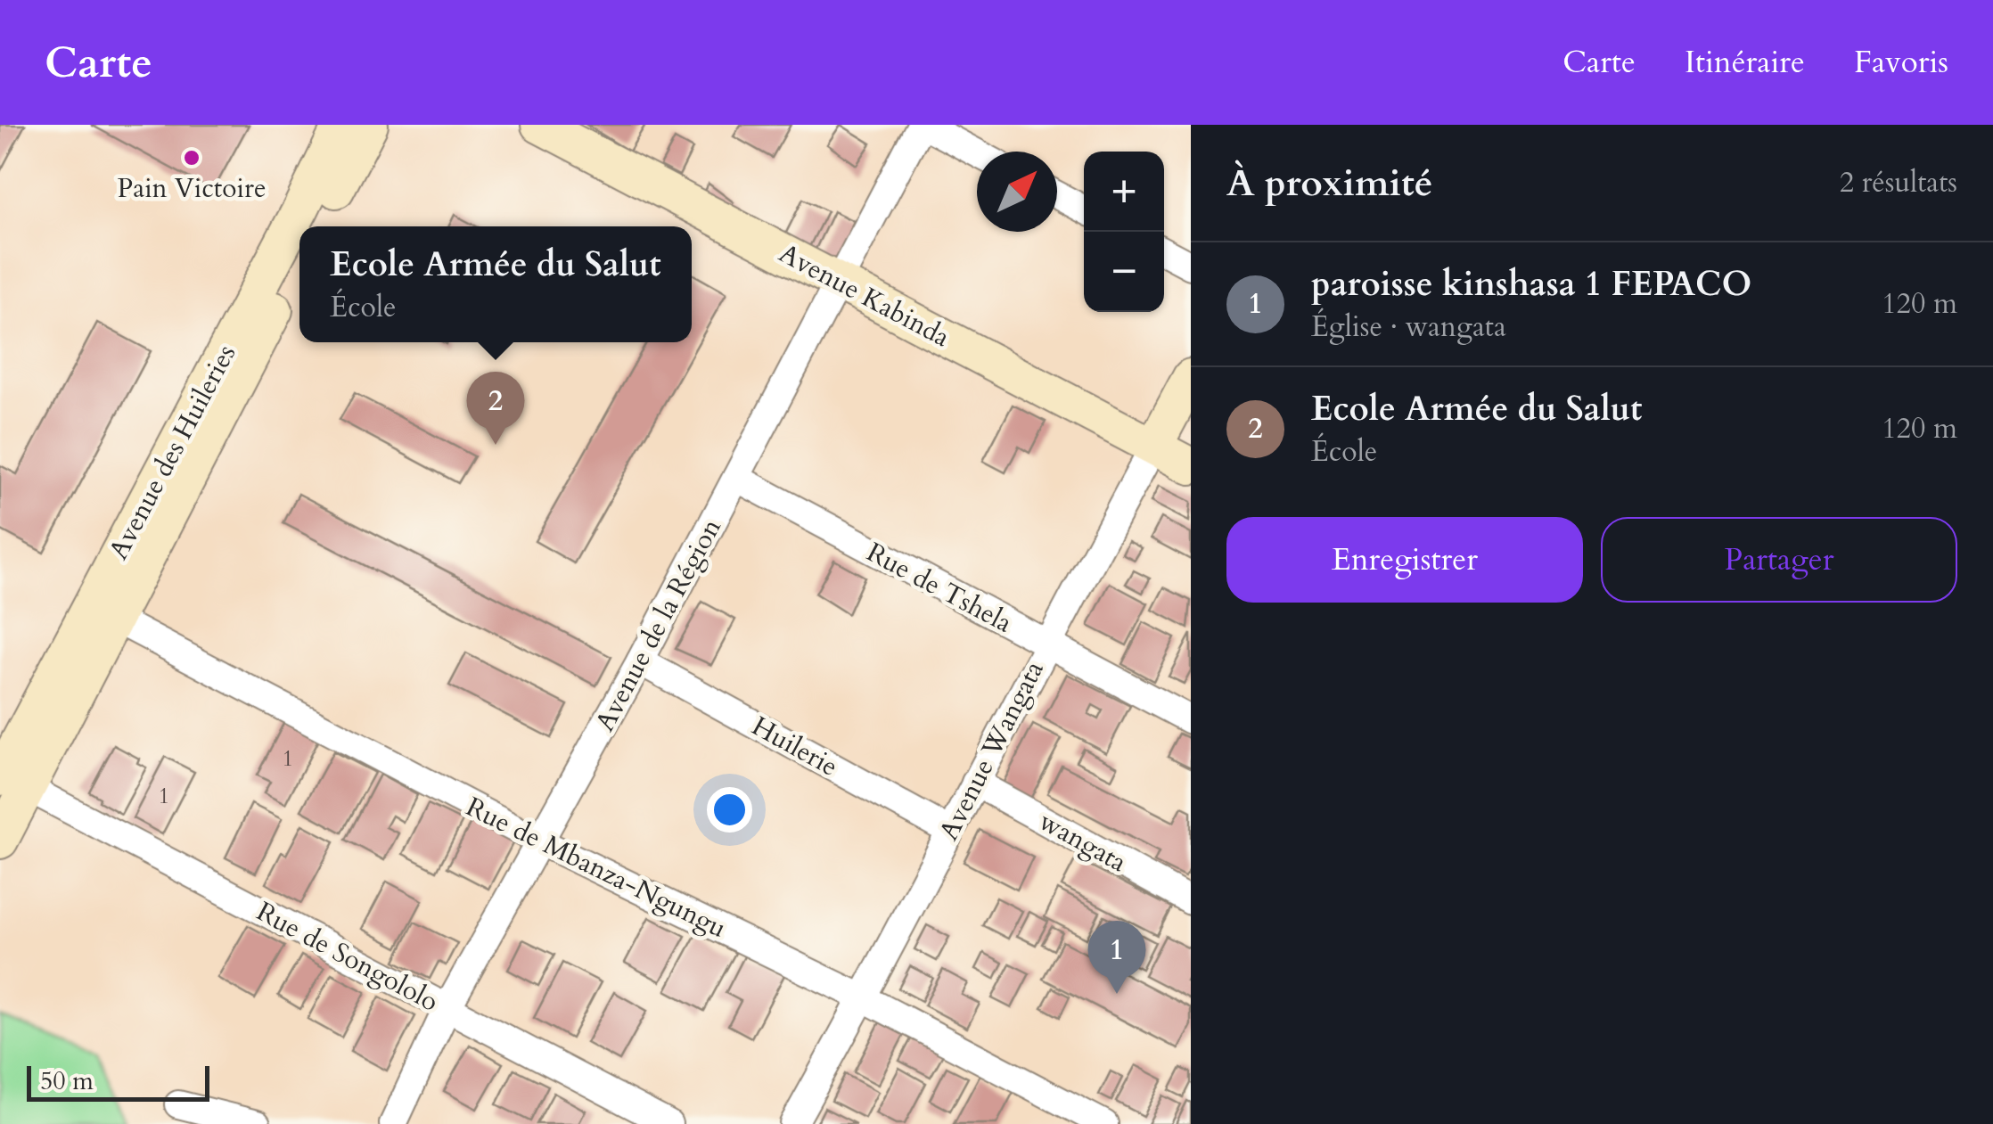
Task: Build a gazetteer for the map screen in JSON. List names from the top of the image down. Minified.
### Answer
{"streets":{"main road":["Avenue Kabinda","Avenue des Huileries","Avenue Wangata"],"street":["Rue de Tshela","Avenue de la Région","Huilerie","wangata","Rue de Mbanza-Ngungu","Rue de Songololo"]},"crossings":[["Avenue Kabinda","Avenue de la Région"],["Avenue Kabinda","Avenue Wangata"],["Avenue des Huileries","Rue de Mbanza-Ngungu"],["Avenue des Huileries","Rue de Songololo"],["Rue de Tshela","Avenue de la Région"],["Rue de Tshela","Avenue Wangata"],["Avenue de la Région","Huilerie"],["Avenue de la Région","Rue de Mbanza-Ngungu"],["Avenue de la Région","Rue de Songololo"],["Huilerie","Avenue Wangata"],["Avenue Wangata","wangata"],["Avenue Wangata","Rue de Mbanza-Ngungu"]],"places":["Pain Victoire"],"house_numbers":["1","1"],"scale_bar":"50 m","north":"top right","page":{"header":"Carte","nav":["Carte","Itinéraire","Favoris"],"heading":["À proximité","2 résultats"],"map_buttons":["+","−"],"popup":["Ecole Armée du Salut","École"],"list":[{"mark":"1","name":"paroisse kinshasa 1 FEPACO","note":"Église · wangata","value":"120 m"},{"mark":"2","name":"Ecole Armée du Salut","note":"École","value":"120 m"}],"pins":["2","1"],"buttons":["Enregistrer","Partager"],"scale":"50 m"}}
